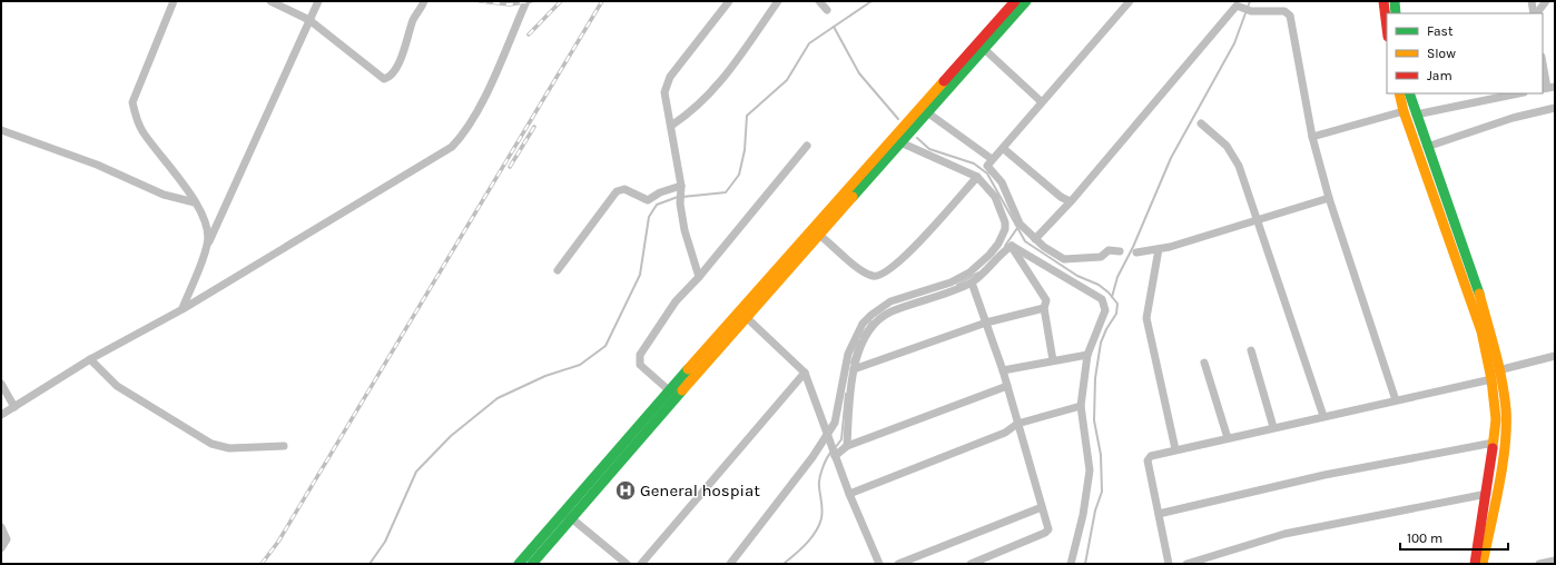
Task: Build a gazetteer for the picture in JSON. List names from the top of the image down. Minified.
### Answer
{"places":{"hospital":["General hospiat"]},"legend":["Fast","Slow","Jam"],"scale_bar":"100 m"}
